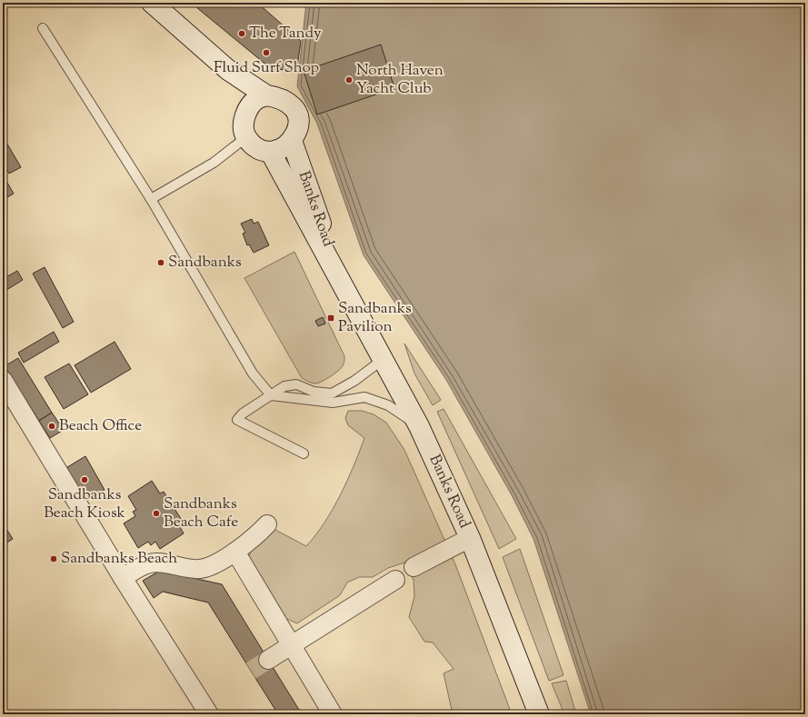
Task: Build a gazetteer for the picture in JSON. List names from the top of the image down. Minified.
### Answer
{"streets":{"main road":["Banks Road"]},"places":{"other":["The Tandy","Fluid Surf Shop","North Haven Yacht Club","Sandbanks","Beach Office","Sandbanks Beach Kiosk","Sandbanks Beach Cafe","Sandbanks Beach"],"transit":["Sandbanks Pavilion"]}}
